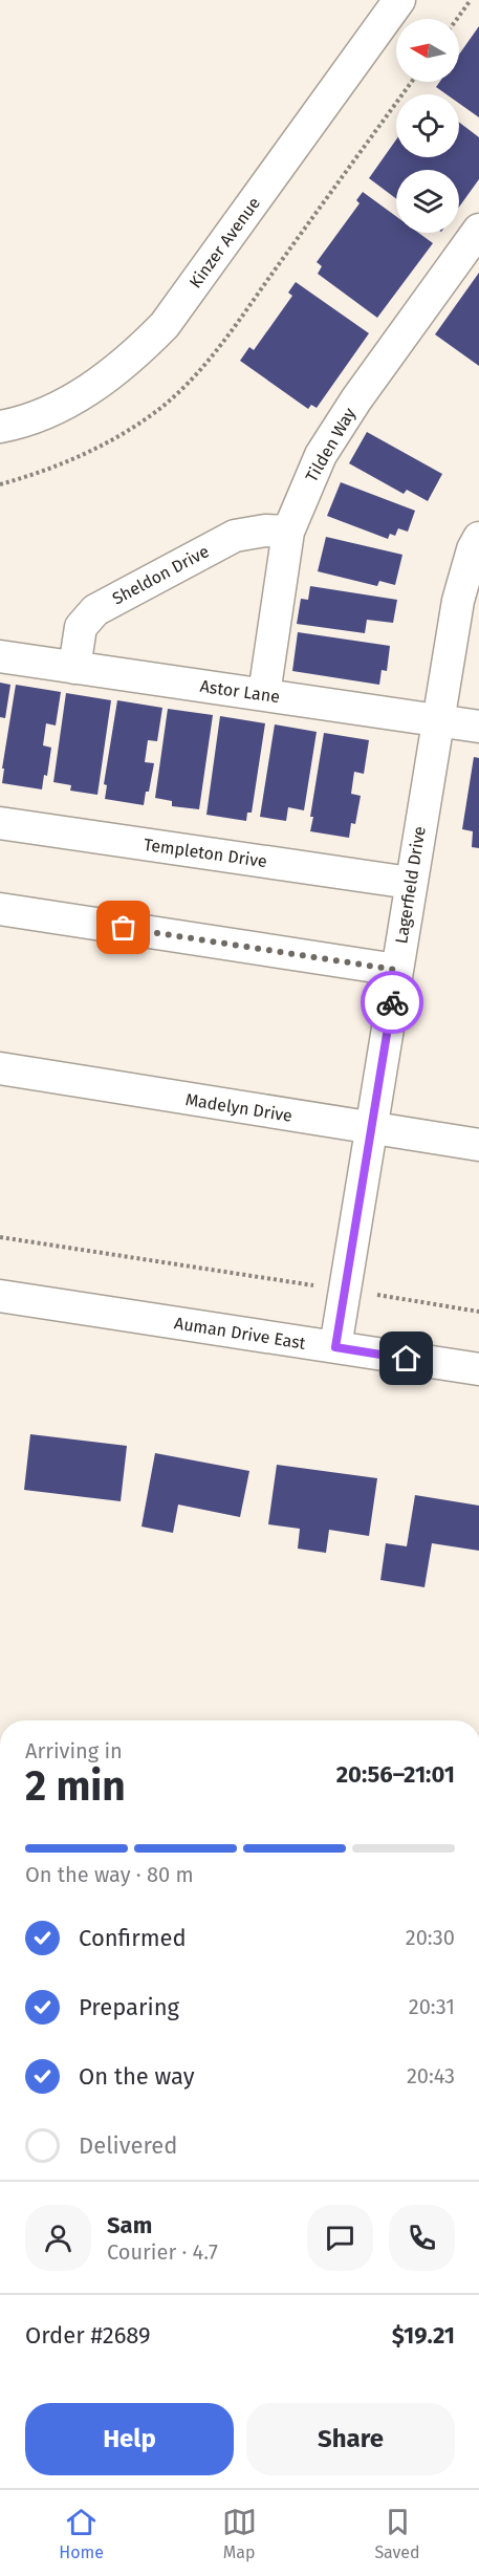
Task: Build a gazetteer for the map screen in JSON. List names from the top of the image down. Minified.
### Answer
{"streets":{"street":["Kinzer Avenue","Tilden Way","Sheldon Drive","Astor Lane","Templeton Drive","Lagerfield Drive","Madelyn Drive","Auman Drive East"]},"crossings":[["Tilden Way","Sheldon Drive"],["Tilden Way","Astor Lane"],["Sheldon Drive","Astor Lane"],["Astor Lane","Lagerfield Drive"],["Templeton Drive","Lagerfield Drive"],["Lagerfield Drive","Madelyn Drive"],["Lagerfield Drive","Auman Drive East"]],"north":"left","page":{"heading":["2 min","Arriving in","20:56–21:01"],"panel":["Sam","Courier · 4.7","Order #2689","$19.21"],"bar":"On the way · 80 m","list":[["Confirmed","20:30"],["Preparing","20:31"],["On the way","20:43"],"Delivered"],"buttons":["Help","Share"],"tabs":["Home","Map","Saved"]}}
